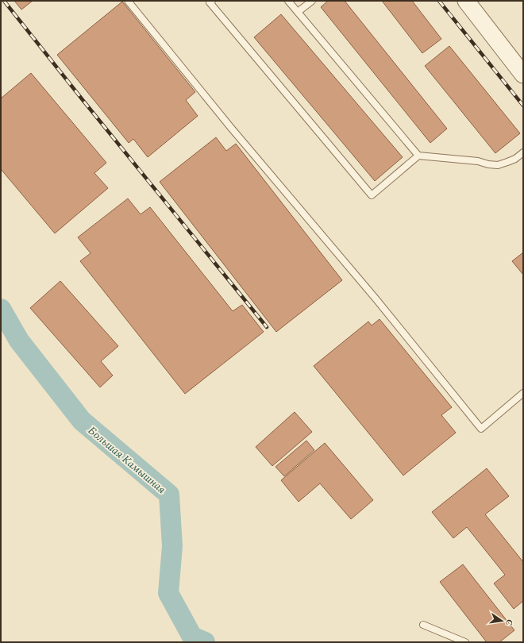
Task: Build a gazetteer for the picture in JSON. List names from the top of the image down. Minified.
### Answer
{"water":["Большая Камышная"],"north":"right"}
